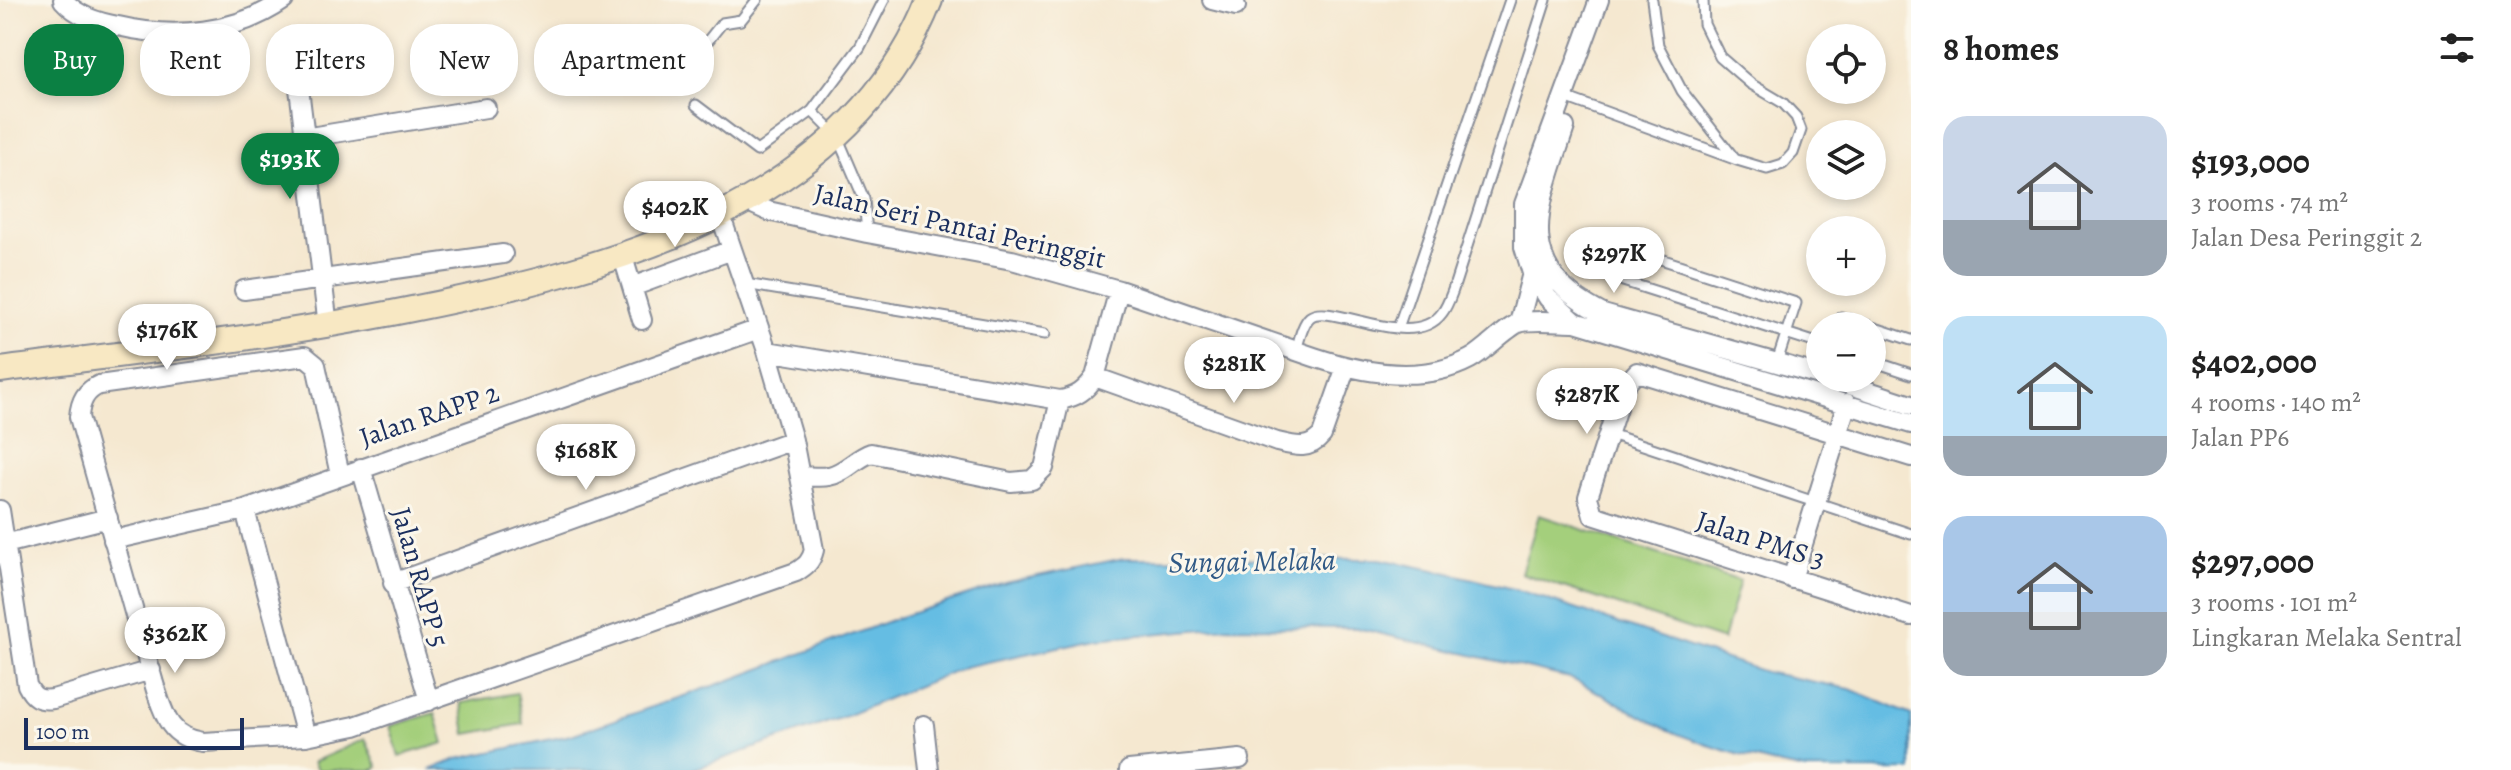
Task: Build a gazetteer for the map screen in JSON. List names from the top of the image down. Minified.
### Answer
{"streets":{"street":["Jalan Seri Pantai Peringgit","Jalan RAPP 2","Jalan PMS 3","Jalan RAPP 5"]},"crossings":[["Jalan RAPP 2","Jalan RAPP 5"]],"water":["Sungai Melaka"],"scale_bar":"100 m","page":{"heading":"8 homes","map_buttons":["+","−"],"chip":["Buy","Rent","Filters","New","Apartment"],"list":[{"name":"$193,000","note":"3 rooms · 74 m² · Jalan Desa Peringgit 2"},{"name":"$402,000","note":"4 rooms · 140 m² · Jalan PP6"},{"name":"$297,000","note":"3 rooms · 101 m² · Lingkaran Melaka Sentral"}],"price":["$193K","$402K","$297K","$176K","$281K","$287K","$168K","$362K"],"scale":"100 m"}}
